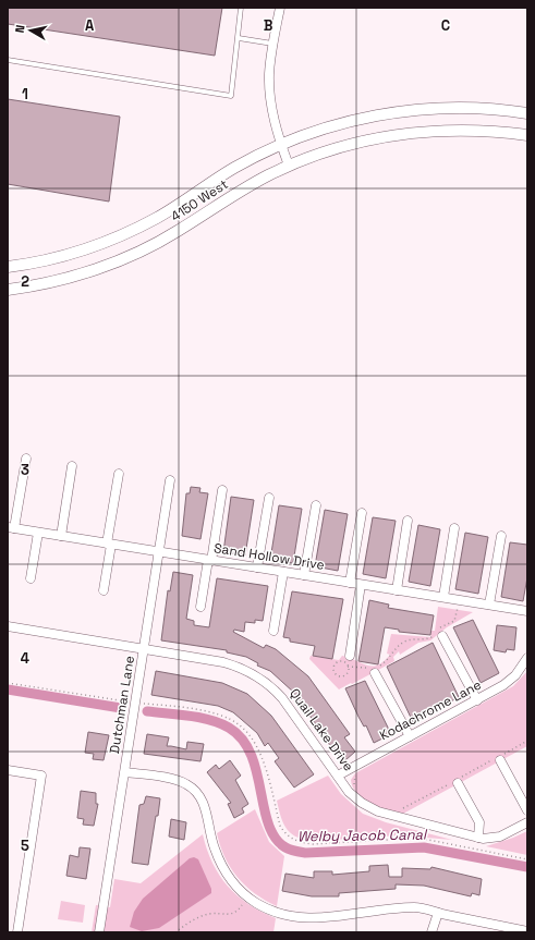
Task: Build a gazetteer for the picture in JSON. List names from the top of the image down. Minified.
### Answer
{"streets":{"street":["4150 West","Sand Hollow Drive","Dutchman Lane","Kodachrome Lane","Quail Lake Drive"]},"crossings":[["Sand Hollow Drive","Dutchman Lane"],["Dutchman Lane","Quail Lake Drive"],["Kodachrome Lane","Quail Lake Drive"]],"water":["Welby Jacob Canal"],"north":"left","grid":{"columns":["A","B","C"],"rows":["1","2","3","4","5"]}}
